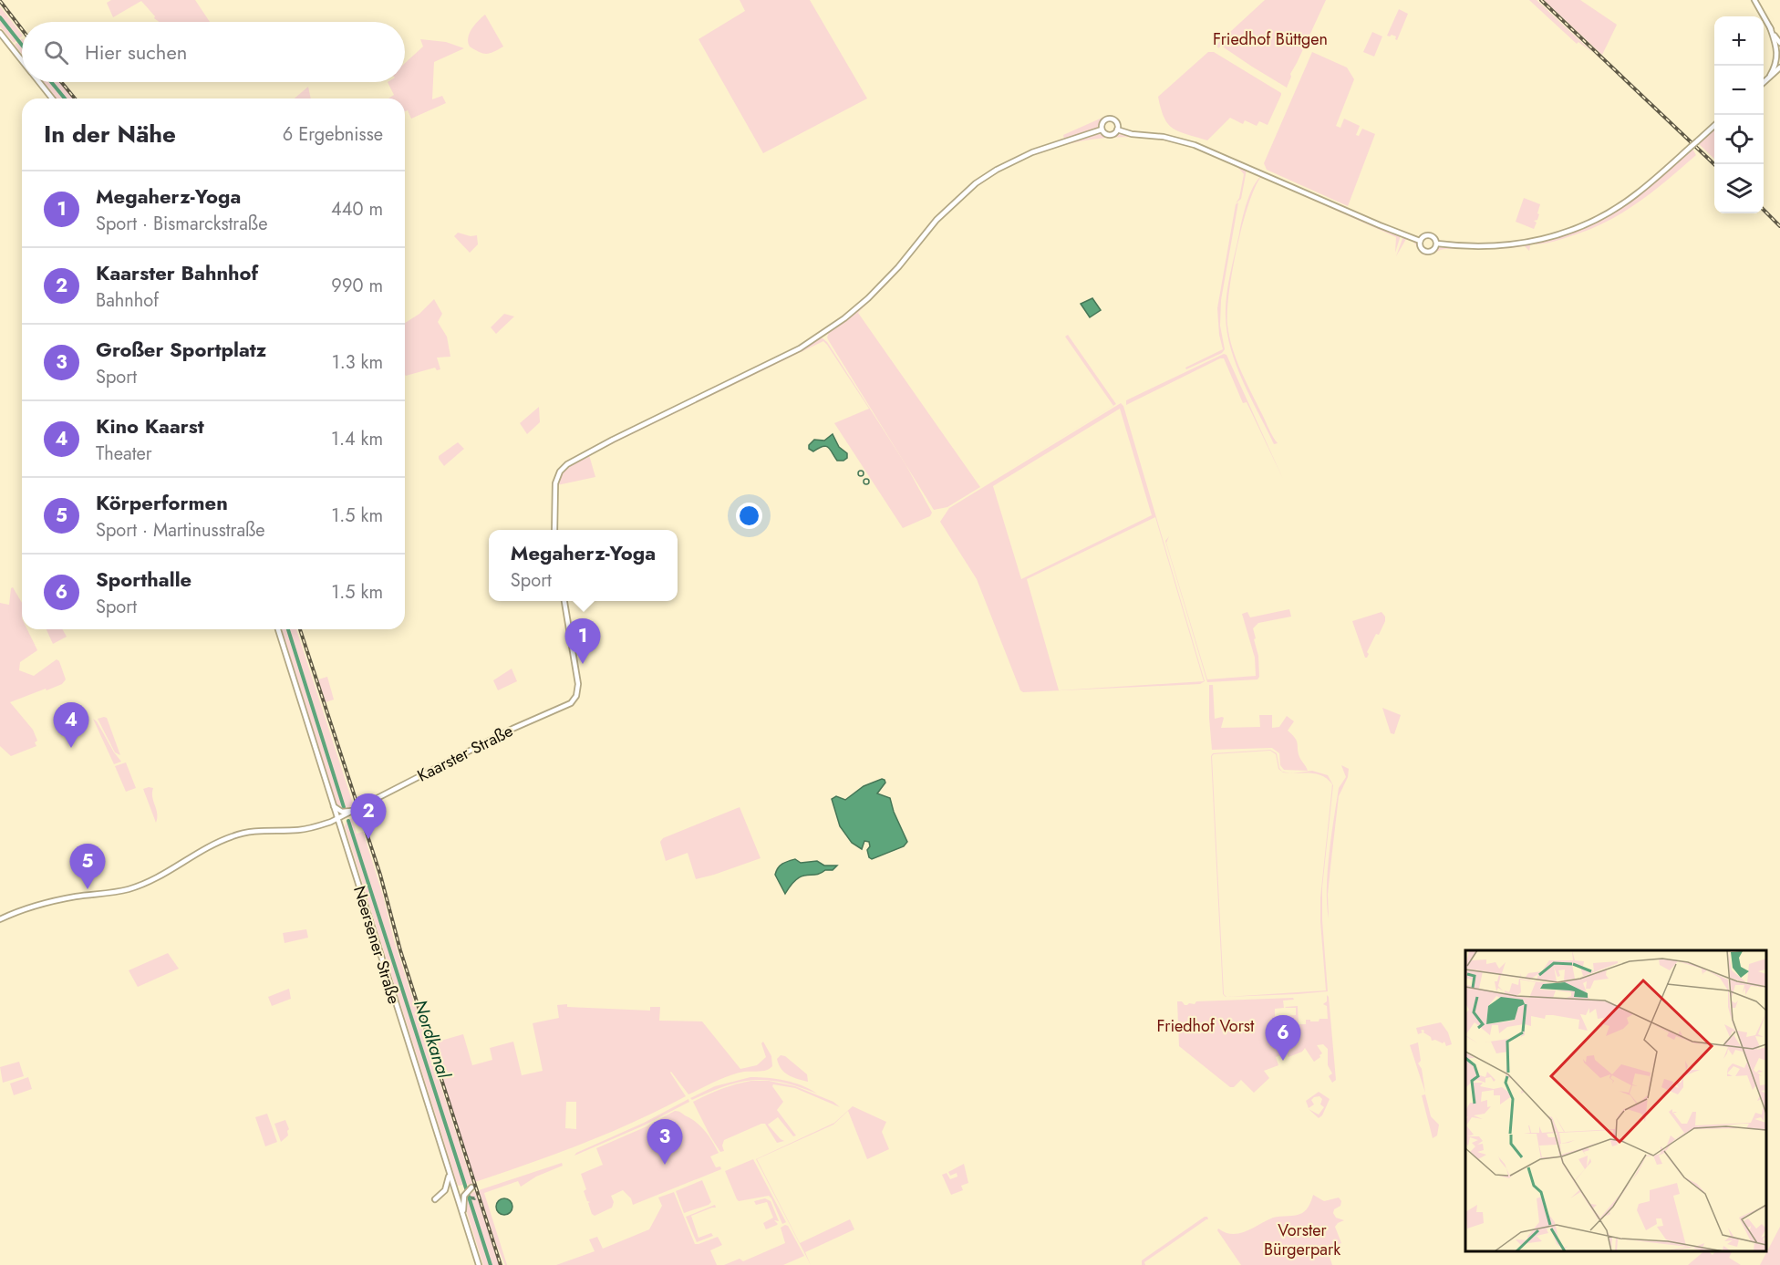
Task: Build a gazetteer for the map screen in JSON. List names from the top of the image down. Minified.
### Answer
{"streets":{"main road":["Kaarster Straße","Neersener Straße"]},"crossings":[["Kaarster Straße","Neersener Straße"]],"water":["Nordkanal"],"parks":["Friedhof Büttgen","Friedhof Vorst","Vorster Bürgerpark"],"page":{"map_buttons":["+","−"],"search":"Hier suchen","heading":["In der Nähe","6 Ergebnisse"],"list":[{"mark":"1","name":"Megaherz-Yoga","note":"Sport · Bismarckstraße","value":"440 m"},{"mark":"2","name":"Kaarster Bahnhof","note":"Bahnhof","value":"990 m"},{"mark":"3","name":"Großer Sportplatz","note":"Sport","value":"1.3 km"},{"mark":"4","name":"Kino Kaarst","note":"Theater","value":"1.4 km"},{"mark":"5","name":"Körperformen","note":"Sport · Martinusstraße","value":"1.5 km"},{"mark":"6","name":"Sporthalle","note":"Sport","value":"1.5 km"}],"popup":["Megaherz-Yoga","Sport"],"pins":["1","4","2","5","6","3"]}}
